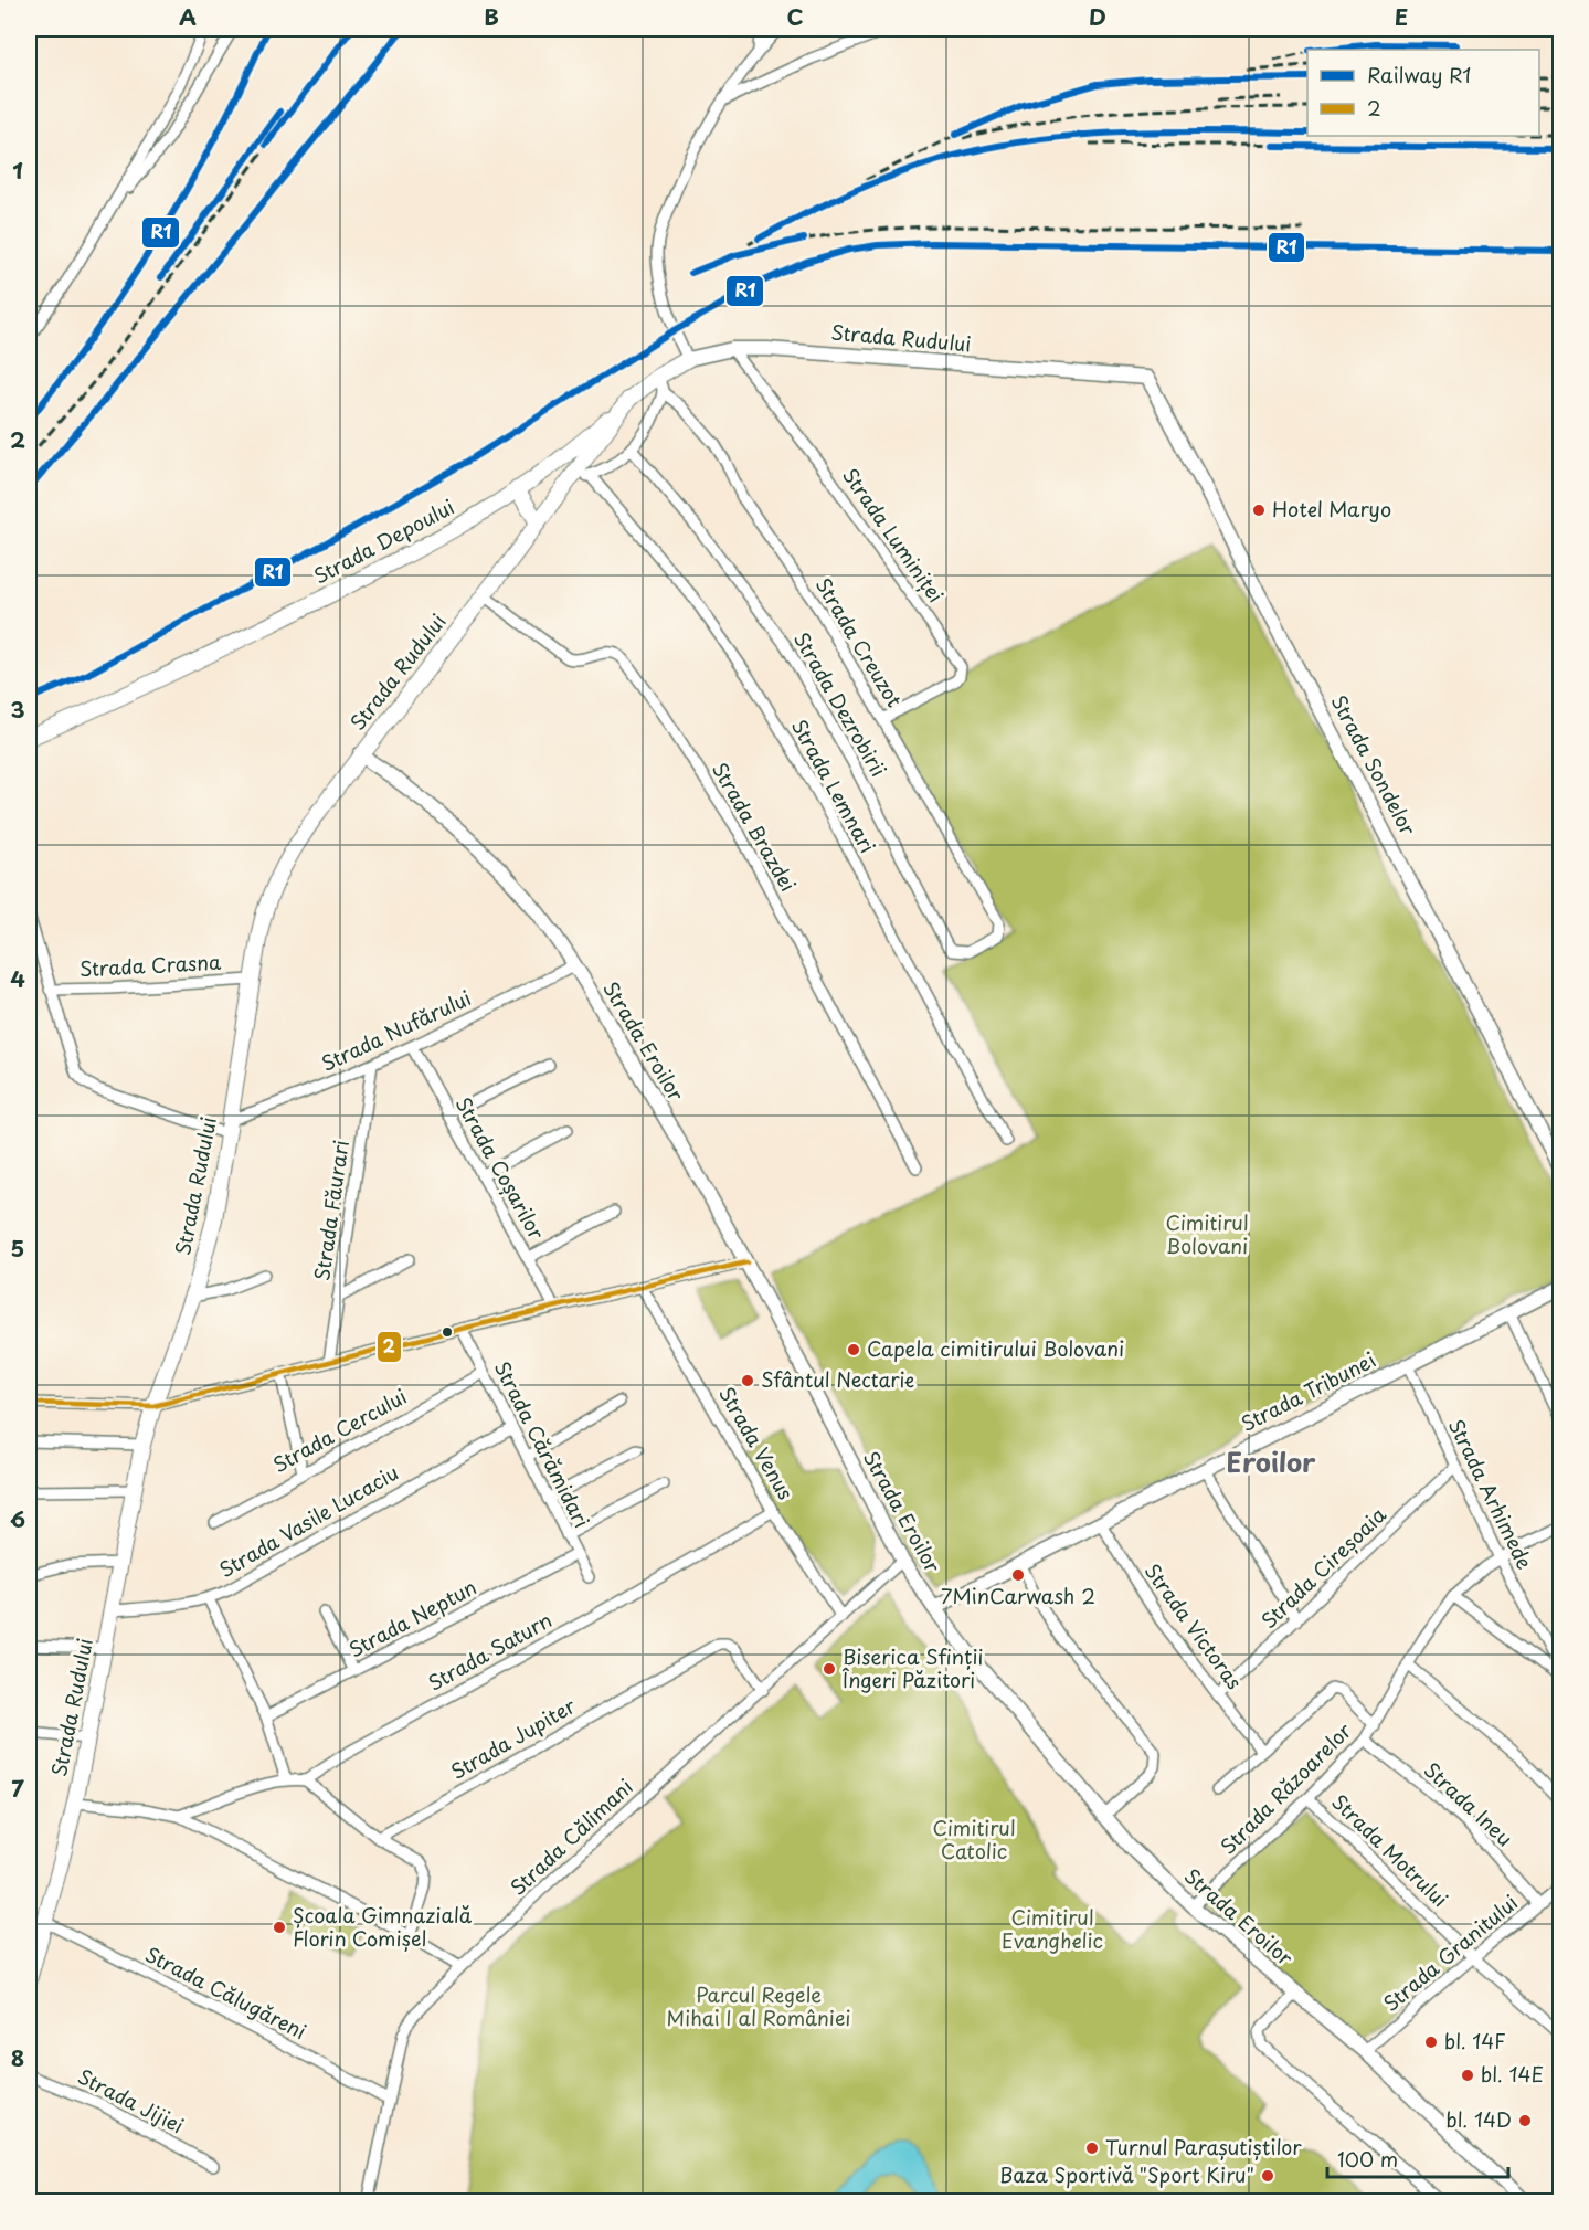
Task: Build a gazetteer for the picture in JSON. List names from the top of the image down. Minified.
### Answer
{"streets":{"main road":["Strada Rudului","Strada Depoului"],"street":["Strada Luminiței","Strada Creuzot","Strada Dezrobirii","Strada Sondelor","Strada Lemnari","Strada Brazdei","Strada Crasna","Strada Nufărului","Strada Eroilor","Strada Coșarilor","Strada Făurari","Strada Tribunei","Strada Cercului","Strada Venus","Strada Cărămidari","Strada Arhimede","Strada Vasile Lucaciu","Strada Cireșoaia","Strada Neptun","Strada Victoras","Strada Saturn","Strada Jupiter","Strada Răzoarelor","Strada Ineu","Strada Călimani","Strada Motrului","Strada Granitului","Strada Călugăreni","Strada Jijiei"]},"crossings":[["Strada Rudului","Strada Luminiței"],["Strada Rudului","Strada Depoului"],["Strada Rudului","Strada Sondelor"],["Strada Rudului","Strada Brazdei"],["Strada Rudului","Strada Crasna"],["Strada Rudului","Strada Nufărului"],["Strada Rudului","Strada Eroilor"],["Strada Rudului","Strada Vasile Lucaciu"],["Strada Rudului","Strada Călugăreni"],["Strada Luminiței","Strada Creuzot"],["Strada Creuzot","Strada Dezrobirii"],["Strada Nufărului","Strada Eroilor"],["Strada Nufărului","Strada Coșarilor"],["Strada Nufărului","Strada Făurari"],["Strada Eroilor","Strada Tribunei"],["Strada Eroilor","Strada Răzoarelor"],["Strada Eroilor","Strada Călimani"],["Strada Eroilor","Strada Granitului"],["Strada Tribunei","Strada Arhimede"],["Strada Tribunei","Strada Victoras"],["Strada Cercului","Strada Cărămidari"],["Strada Venus","Strada Saturn"],["Strada Venus","Strada Călimani"],["Strada Cărămidari","Strada Vasile Lucaciu"],["Strada Cărămidari","Strada Neptun"],["Strada Arhimede","Strada Cireșoaia"],["Strada Arhimede","Strada Răzoarelor"],["Strada Cireșoaia","Strada Victoras"],["Strada Jupiter","Strada Călimani"],["Strada Răzoarelor","Strada Ineu"],["Strada Răzoarelor","Strada Motrului"],["Strada Ineu","Strada Granitului"],["Strada Călimani","Strada Călugăreni"],["Strada Motrului","Strada Granitului"]],"districts":["Eroilor"],"parks":["Cimitirul Bolovani","Cimitirul Catolic","Cimitirul Evanghelic","Parcul Regele Mihai I al României"],"places":["Hotel Maryo","Capela cimitirului Bolovani","Sfântul Nectarie","7MinCarwash 2","Biserica Sfinții Îngeri Păzitori","Școala Gimnazială Florin Comișel","bl. 14F","bl. 14E","bl. 14D","Turnul Parașutiștilor","Baza Sportivă \"Sport Kiru\""],"lines":["rail line R1","transit line 2"],"legend":["Railway R1","2"],"scale_bar":"100 m","grid":{"columns":["A","B","C","D","E"],"rows":["1","2","3","4","5","6","7","8"]}}
